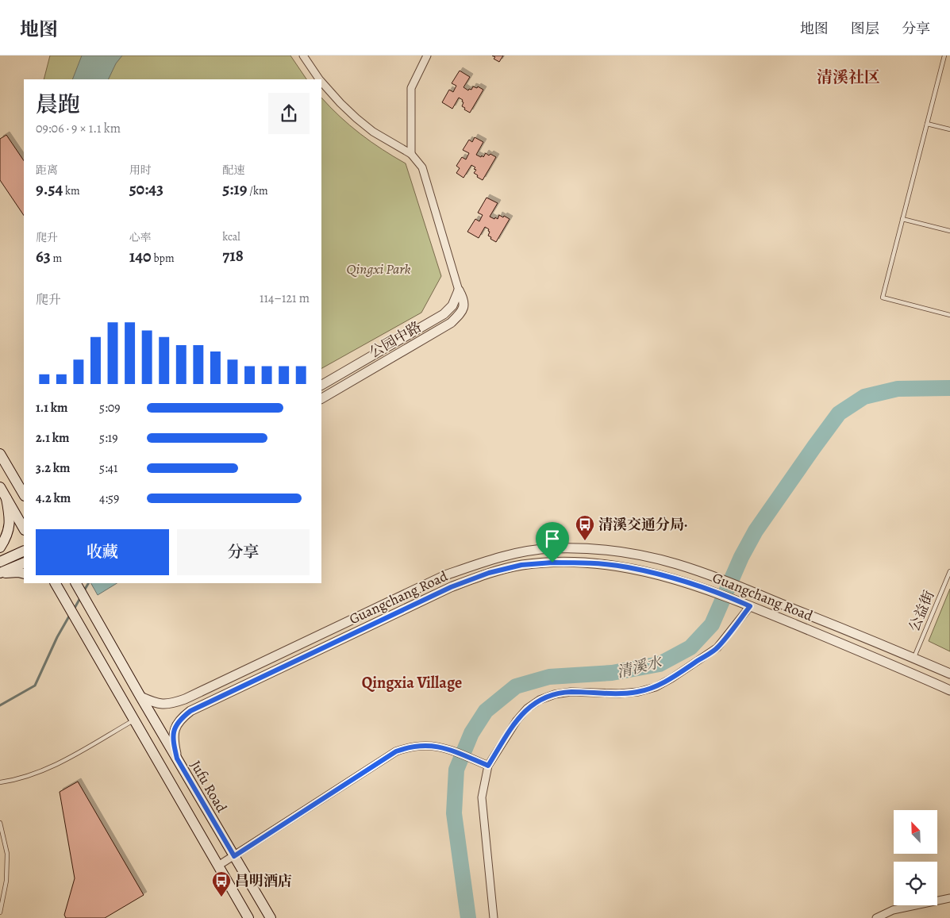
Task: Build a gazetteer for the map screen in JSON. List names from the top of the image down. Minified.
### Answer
{"streets":{"main road":["Jufu Road"],"street":["公园中路","Guangchang Road"],"lane":["公益街"]},"crossings":[["Guangchang Road","公益街"],["Guangchang Road","Jufu Road"]],"districts":["清溪社区","Qingxia Village"],"water":["清溪水"],"parks":["Qingxi Park"],"places":{"bus stop":["清溪交通分局·","昌明酒店"]},"north":"top left","page":{"header":"地图","nav":["地图","图层","分享"],"heading":["晨跑","09:06 · 9 × 1.1 km"],"stats":[["距离","9.54 km"],["用时","50:43"],["配速","5:19 /km"],["爬升","63 m"],["心率","140 bpm"],["kcal","718"]],"chart":["爬升","114–121 m"],"list":[{"name":"1.1 km","note":"5:09"},{"name":"2.1 km","note":"5:19"},{"name":"3.2 km","note":"5:41"},{"name":"4.2 km","note":"4:59"}],"buttons":["收藏","分享"]}}
